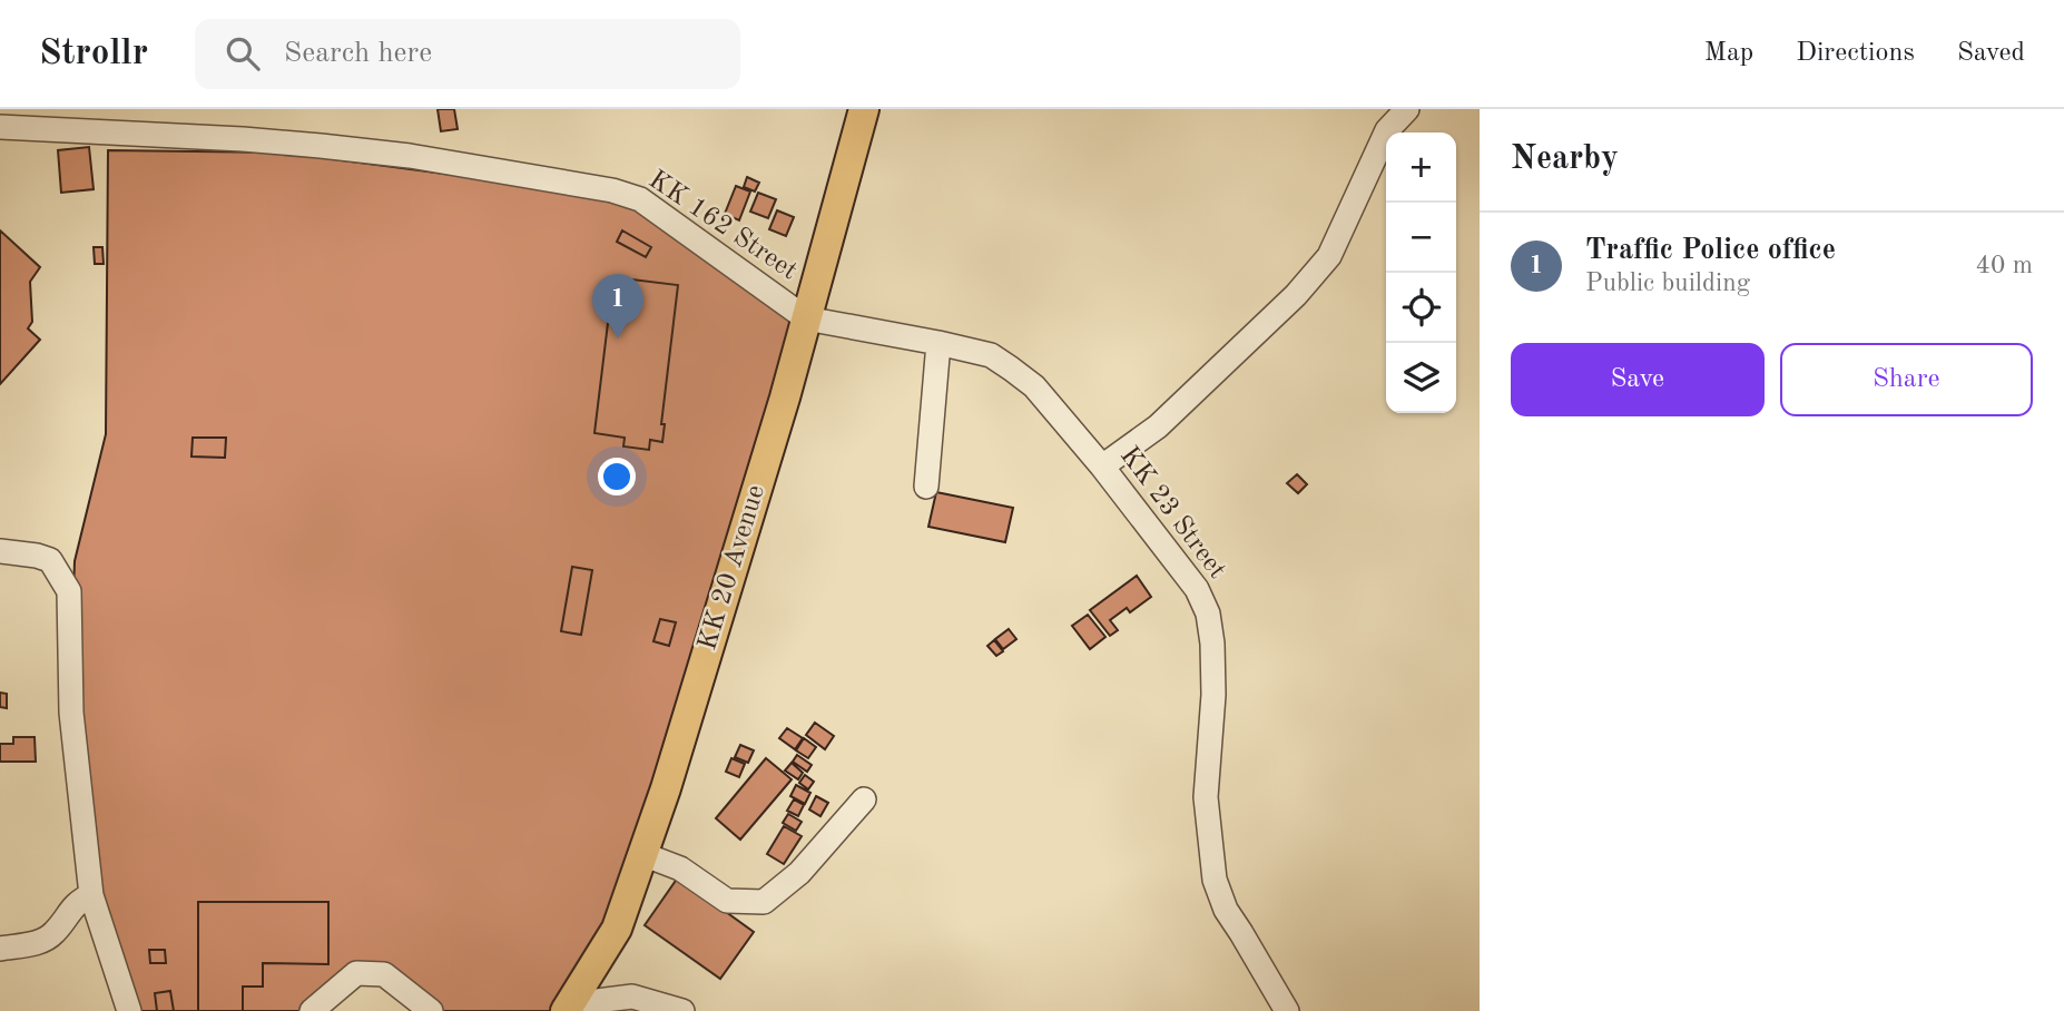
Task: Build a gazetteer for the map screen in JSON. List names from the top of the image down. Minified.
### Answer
{"streets":{"main road":["KK 20 Avenue"],"street":["KK 162 Street","KK 23 Street"]},"crossings":[["KK 162 Street","KK 23 Street"],["KK 162 Street","KK 20 Avenue"],["KK 23 Street","KK 20 Avenue"]],"page":{"header":"Strollr","search":"Search here","nav":["Map","Directions","Saved"],"heading":"Nearby","map_buttons":["+","−"],"list":[{"mark":"1","name":"Traffic Police office","note":"Public building","value":"40 m"}],"pins":"1","buttons":["Save","Share"]}}
